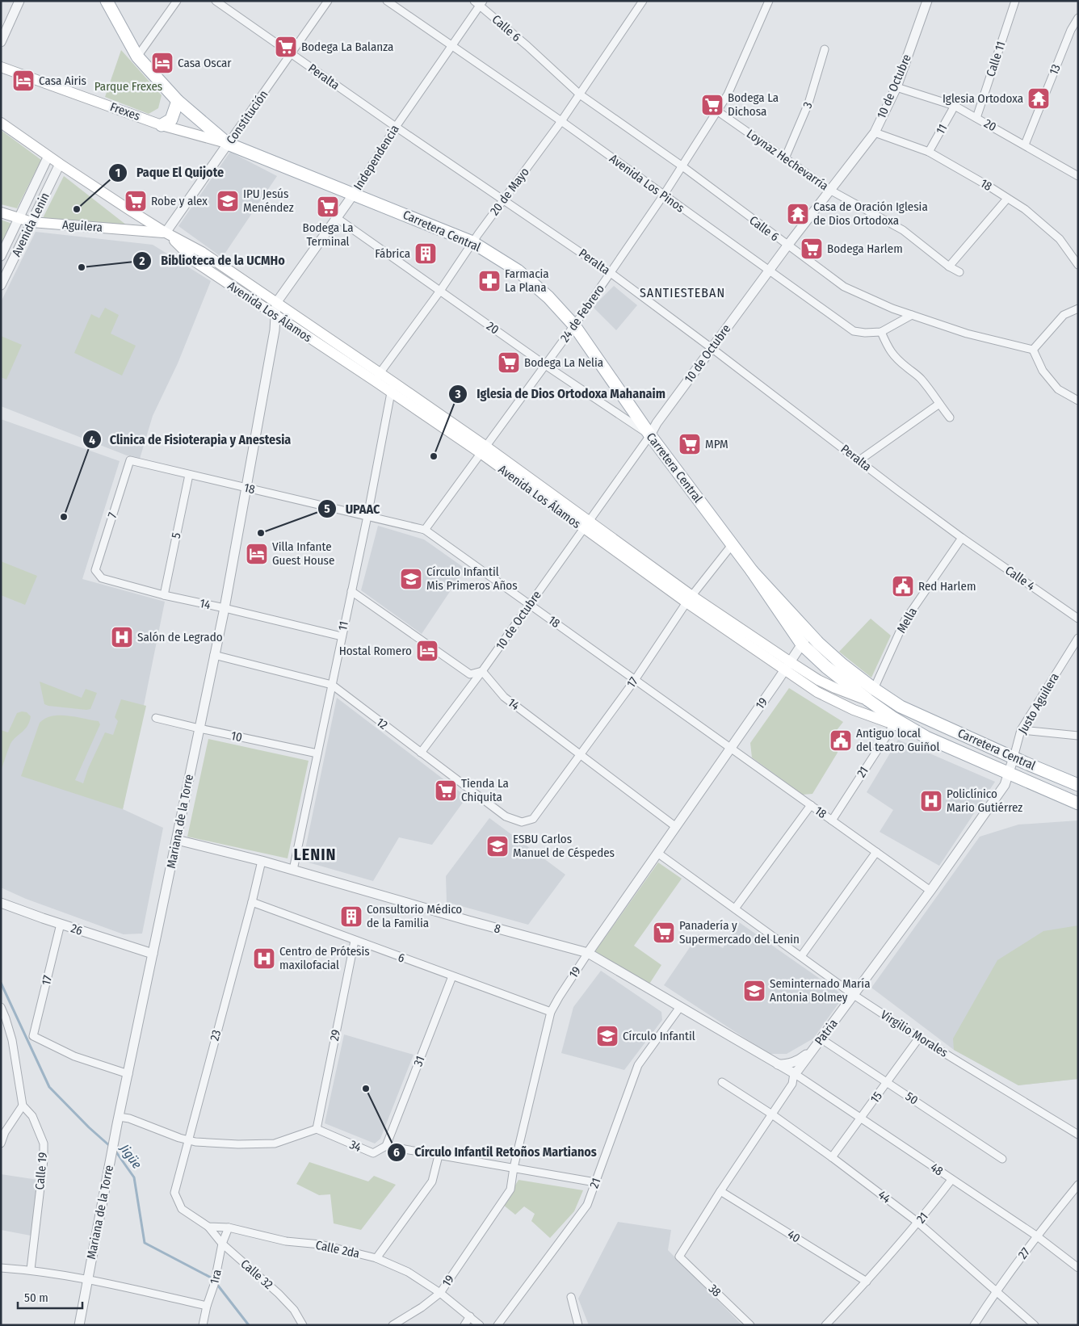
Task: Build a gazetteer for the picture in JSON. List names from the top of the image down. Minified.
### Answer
{"streets":{"main road":["Frexes","Aguilera","Carretera Central","Avenida Los Álamos"],"street":["Calle 6","Calle 11","13","Peralta","10 de Octubre","3","Constitución","20","11","Independencia","Loynaz Hechevarría","Avenida Los Pinos","18","20 de Mayo","Avenida Lenin","24 de Febrero","7","5","Calle 4","14","Mella","17","19","Justo Aguilera","12","10","21","Mariana de la Torre","8","26","6","Patria","Virgilio Morales","23","29","31","15","50","34","48","Calle 19","44","40","Calle 2da","27","Calle 32","1ra","38"]},"crossings":[["Calle 6","10 de Octubre"],["Calle 6","Independencia"],["Calle 6","Avenida Los Pinos"],["Calle 6","20 de Mayo"],["Calle 6","24 de Febrero"],["Calle 11","20"],["13","20"],["Peralta","10 de Octubre"],["Peralta","Constitución"],["Peralta","Independencia"],["Peralta","20 de Mayo"],["Peralta","24 de Febrero"],["Peralta","Calle 4"],["Peralta","Mella"],["10 de Octubre","20"],["10 de Octubre","Loynaz Hechevarría"],["10 de Octubre","Avenida Los Pinos"],["10 de Octubre","18"],["10 de Octubre","Carretera Central"],["10 de Octubre","Avenida Los Álamos"],["10 de Octubre","14"],["10 de Octubre","12"],["3","Loynaz Hechevarría"],["Frexes","Constitución"],["Frexes","Carretera Central"],["Constitución","Aguilera"],["Constitución","Carretera Central"],["Constitución","Avenida Los Álamos"],["20","11"],["20","Independencia"],["20","20 de Mayo"],["20","Carretera Central"],["20","24 de Febrero"],["11","18"],["11","Avenida Los Álamos"],["11","14"],["11","12"],["11","10"],["11","8"],["Independencia","Avenida Los Pinos"],["Independencia","Carretera Central"],["Independencia","Avenida Los Álamos"],["Loynaz Hechevarría","24 de Febrero"],["Avenida Los Pinos","20 de Mayo"],["Avenida Los Pinos","24 de Febrero"],["18","24 de Febrero"],["18","7"],["18","5"],["18","17"],["18","19"],["18","21"],["18","Mariana de la Torre"],["18","Patria"],["20 de Mayo","Carretera Central"],["20 de Mayo","Avenida Los Álamos"],["Avenida Lenin","Aguilera"],["Avenida Lenin","Avenida Los Álamos"],["Aguilera","Avenida Los Álamos"],["Carretera Central","Avenida Los Álamos"],["Carretera Central","24 de Febrero"],["Carretera Central","Mella"],["Carretera Central","17"],["Carretera Central","19"],["Carretera Central","Justo Aguilera"],["Carretera Central","Patria"],["Avenida Los Álamos","24 de Febrero"],["Avenida Los Álamos","17"],["Avenida Los Álamos","19"],["Avenida Los Álamos","21"],["Avenida Los Álamos","Mariana de la Torre"],["7","14"],["5","14"],["Calle 4","Mella"],["14","17"],["14","19"],["14","Mariana de la Torre"],["17","12"],["17","Mariana de la Torre"],["17","26"],["19","8"],["19","6"],["19","Virgilio Morales"],["19","34"],["19","Calle 2da"],["Justo Aguilera","Patria"],["12","Mariana de la Torre"],["10","Mariana de la Torre"],["21","8"],["21","34"],["21","48"],["21","44"],["21","40"],["Mariana de la Torre","8"],["Mariana de la Torre","26"],["8","Patria"],["8","23"],["8","48"],["6","23"],["6","29"],["6","31"],["Patria","Virgilio Morales"],["Patria","50"],["Patria","48"],["Patria","44"],["Patria","40"],["Patria","38"],["Virgilio Morales","15"],["23","Calle 2da"],["29","34"],["31","34"],["15","50"],["15","48"],["15","44"],["48","27"],["44","27"],["Calle 2da","Calle 32"],["Calle 2da","1ra"],["Calle 32","1ra"]],"districts":["SANTIESTEBAN","LENIN"],"water":["Jigüe"],"parks":["Parque Frexes"],"places":{"supermarket":["Bodega La Balanza","Bodega La Dichosa","Robe y alex","Bodega La Terminal","Bodega Harlem","Bodega La Nelia","MPM","Tienda La Chiquita","Panadería y Supermercado del Lenin"],"hotel":["Casa Oscar","Casa Airis","Villa Infante Guest House","Hostal Romero"],"temple":["Iglesia Ortodoxa","Casa de Oración Iglesia de Dios Ortodoxa"],"school or university":["IPU Jesús Menéndez","Círculo Infantil Mis Primeros Años","ESBU Carlos Manuel de Céspedes","Seminternado María Antonia Bolmey","Círculo Infantil"],"other":["Paque El Quijote","Biblioteca de la UCMHo","Iglesia de Dios Ortodoxa Mahanaim","Clinica de Fisioterapia y Anestesia","UPAAC","Círculo Infantil Retoños Martianos"],"building":["Fábrica","Consultorio Médico de la Familia"],"pharmacy":["Farmacia La Plana"],"public building":["Red Harlem","Antiguo local del teatro Guiñol"],"hospital":["Salón de Legrado","Policlínico Mario Gutiérrez","Centro de Prótesis maxilofacial"]},"scale_bar":"50 m"}
